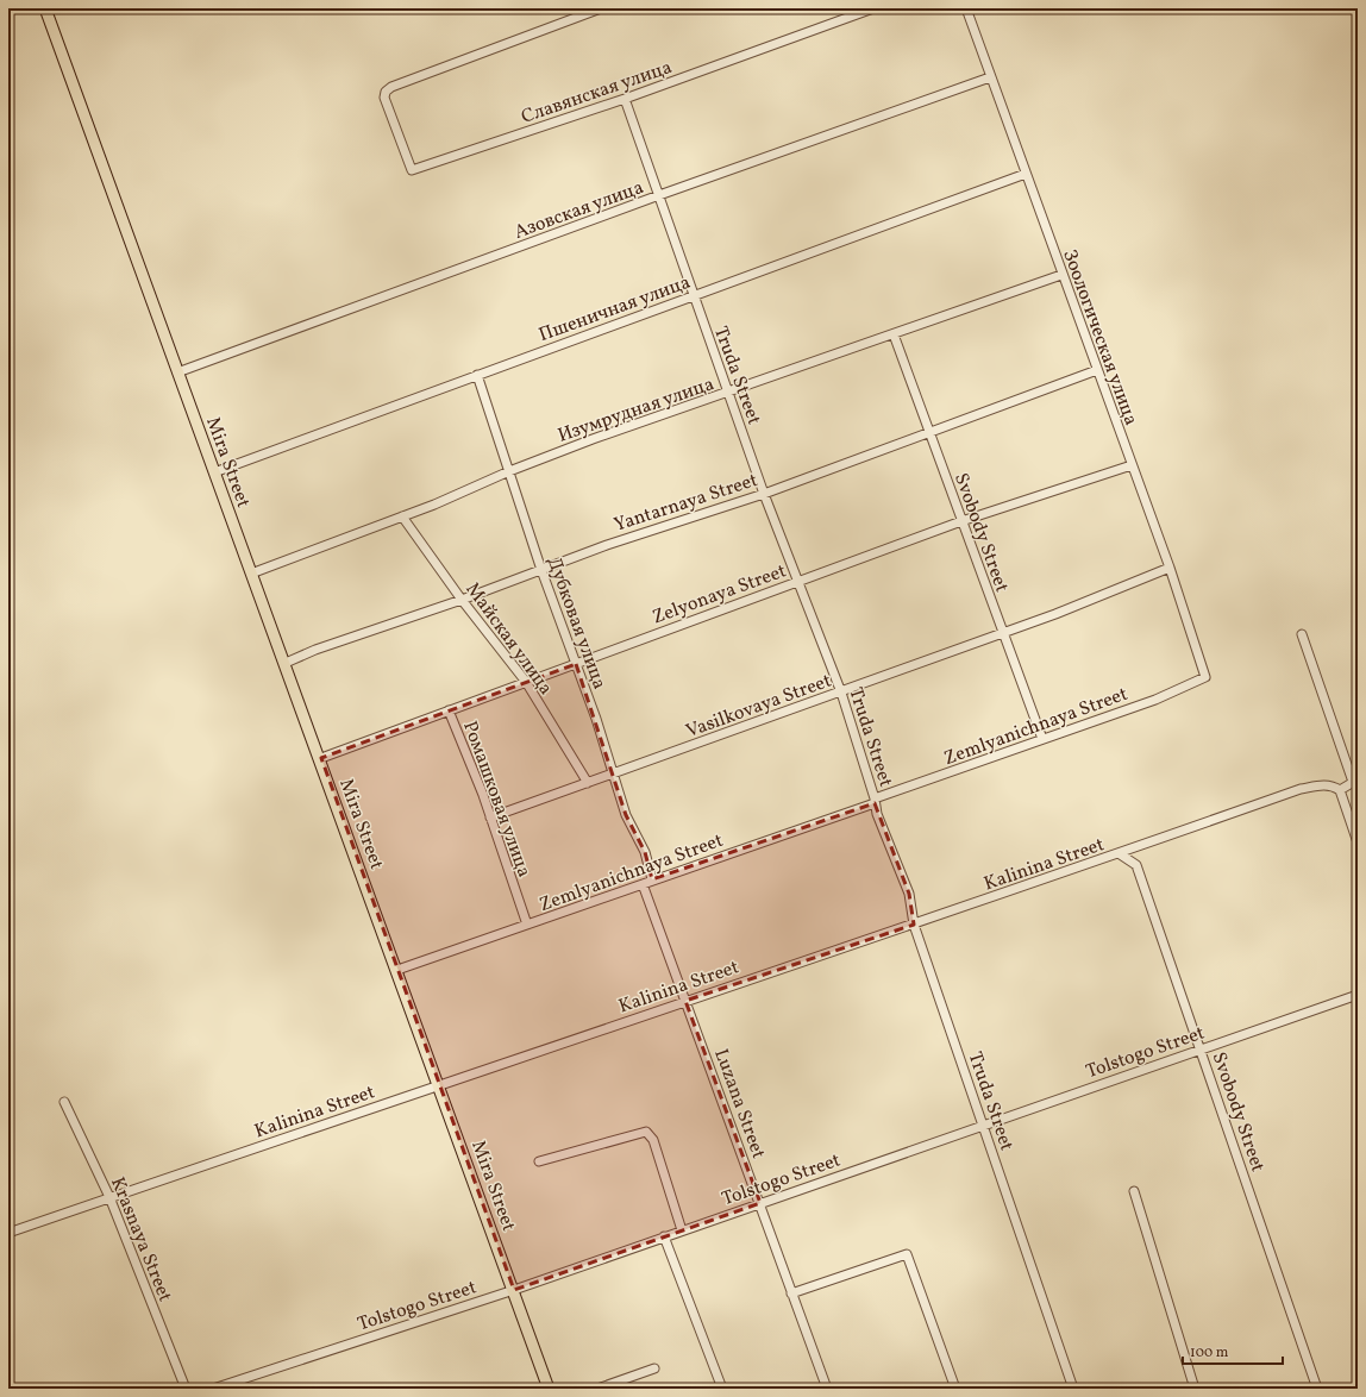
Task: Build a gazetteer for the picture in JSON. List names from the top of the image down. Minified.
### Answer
{"streets":{"main road":["Mira Street"],"street":["Славянская улица","Азовская улица","Пшеничная улица","Зоологическая улица","Truda Street","Изумрудная улица","Yantarnaya Street","Svobody Street","Zelyonaya Street","Дубковая улица","Майская улица","Vasilkovaya Street","Zemlyanichnaya Street","Ромашковая улица","Kalinina Street","Tolstogo Street","Luzana Street","Krasnaya Street"]},"crossings":[["Славянская улица","Truda Street"],["Азовская улица","Зоологическая улица"],["Азовская улица","Truda Street"],["Азовская улица","Mira Street"],["Пшеничная улица","Зоологическая улица"],["Пшеничная улица","Truda Street"],["Пшеничная улица","Mira Street"],["Пшеничная улица","Дубковая улица"],["Зоологическая улица","Изумрудная улица"],["Зоологическая улица","Yantarnaya Street"],["Зоологическая улица","Zelyonaya Street"],["Зоологическая улица","Vasilkovaya Street"],["Зоологическая улица","Zemlyanichnaya Street"],["Truda Street","Изумрудная улица"],["Truda Street","Yantarnaya Street"],["Truda Street","Zelyonaya Street"],["Truda Street","Vasilkovaya Street"],["Truda Street","Zemlyanichnaya Street"],["Truda Street","Kalinina Street"],["Truda Street","Tolstogo Street"],["Изумрудная улица","Mira Street"],["Изумрудная улица","Svobody Street"],["Изумрудная улица","Дубковая улица"],["Изумрудная улица","Майская улица"],["Mira Street","Yantarnaya Street"],["Mira Street","Zelyonaya Street"],["Mira Street","Zemlyanichnaya Street"],["Mira Street","Kalinina Street"],["Mira Street","Tolstogo Street"],["Yantarnaya Street","Svobody Street"],["Yantarnaya Street","Дубковая улица"],["Yantarnaya Street","Майская улица"],["Svobody Street","Zelyonaya Street"],["Svobody Street","Vasilkovaya Street"],["Svobody Street","Zemlyanichnaya Street"],["Svobody Street","Kalinina Street"],["Svobody Street","Tolstogo Street"],["Zelyonaya Street","Дубковая улица"],["Zelyonaya Street","Майская улица"],["Zelyonaya Street","Ромашковая улица"],["Дубковая улица","Vasilkovaya Street"],["Дубковая улица","Zemlyanichnaya Street"],["Майская улица","Vasilkovaya Street"],["Vasilkovaya Street","Ромашковая улица"],["Zemlyanichnaya Street","Ромашковая улица"],["Zemlyanichnaya Street","Luzana Street"],["Kalinina Street","Luzana Street"],["Kalinina Street","Krasnaya Street"],["Tolstogo Street","Luzana Street"]],"scale_bar":"100 m"}
